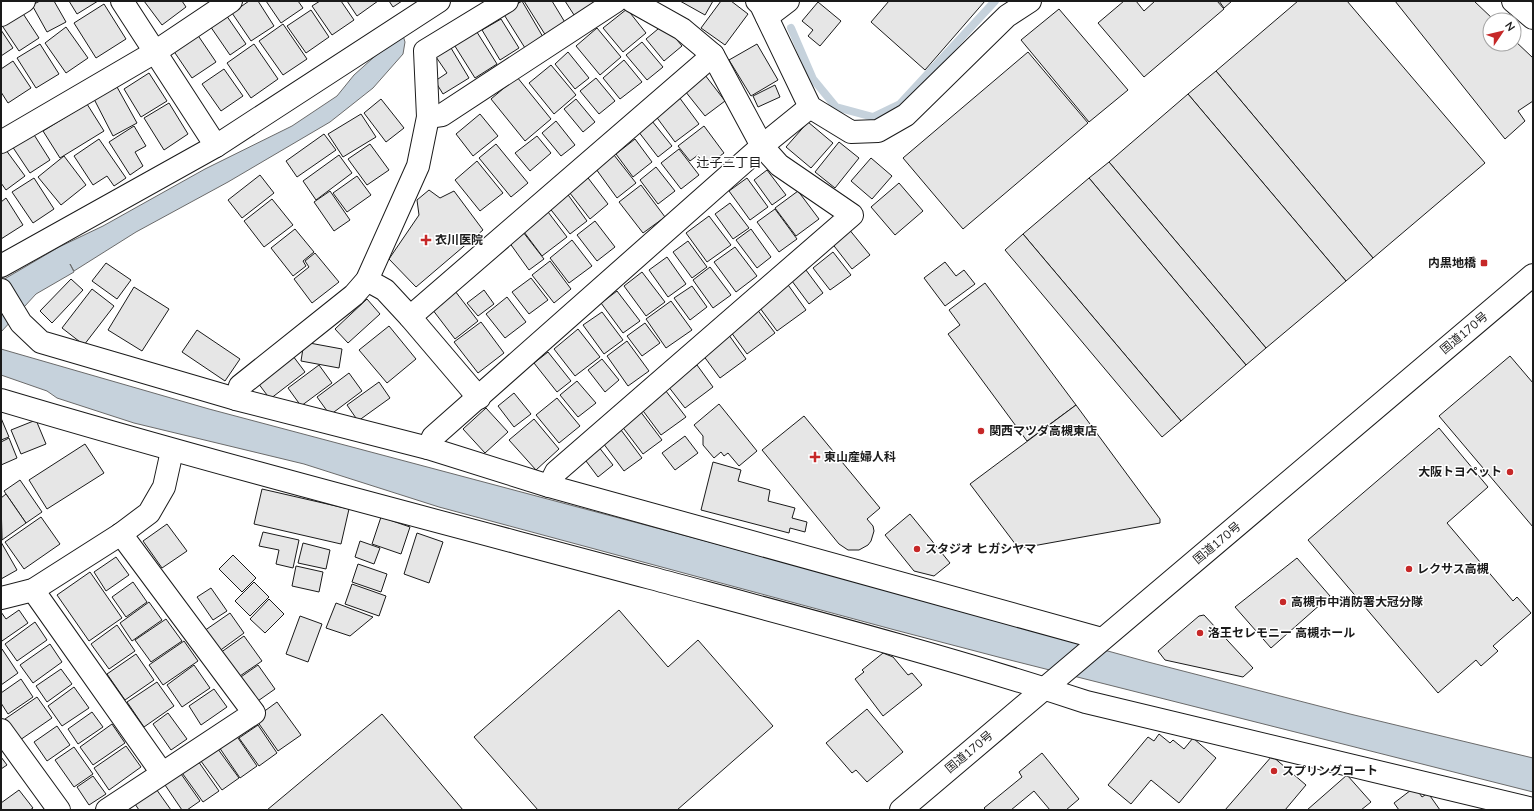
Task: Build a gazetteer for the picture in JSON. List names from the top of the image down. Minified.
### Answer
{"streets":{"main road":["国道170号"]},"districts":["辻子三丁目"],"places":{"health":["衣川医院","東山産婦人科"],"transit":["内黒地橋"],"other":["関西マツダ高槻東店","大阪トヨペット","スタジオ ヒガシヤマ","レクサス高槻","高槻市中消防署大冠分隊","洛王セレモニー 高槻ホール","スプリングコート"]},"north":"top right"}
